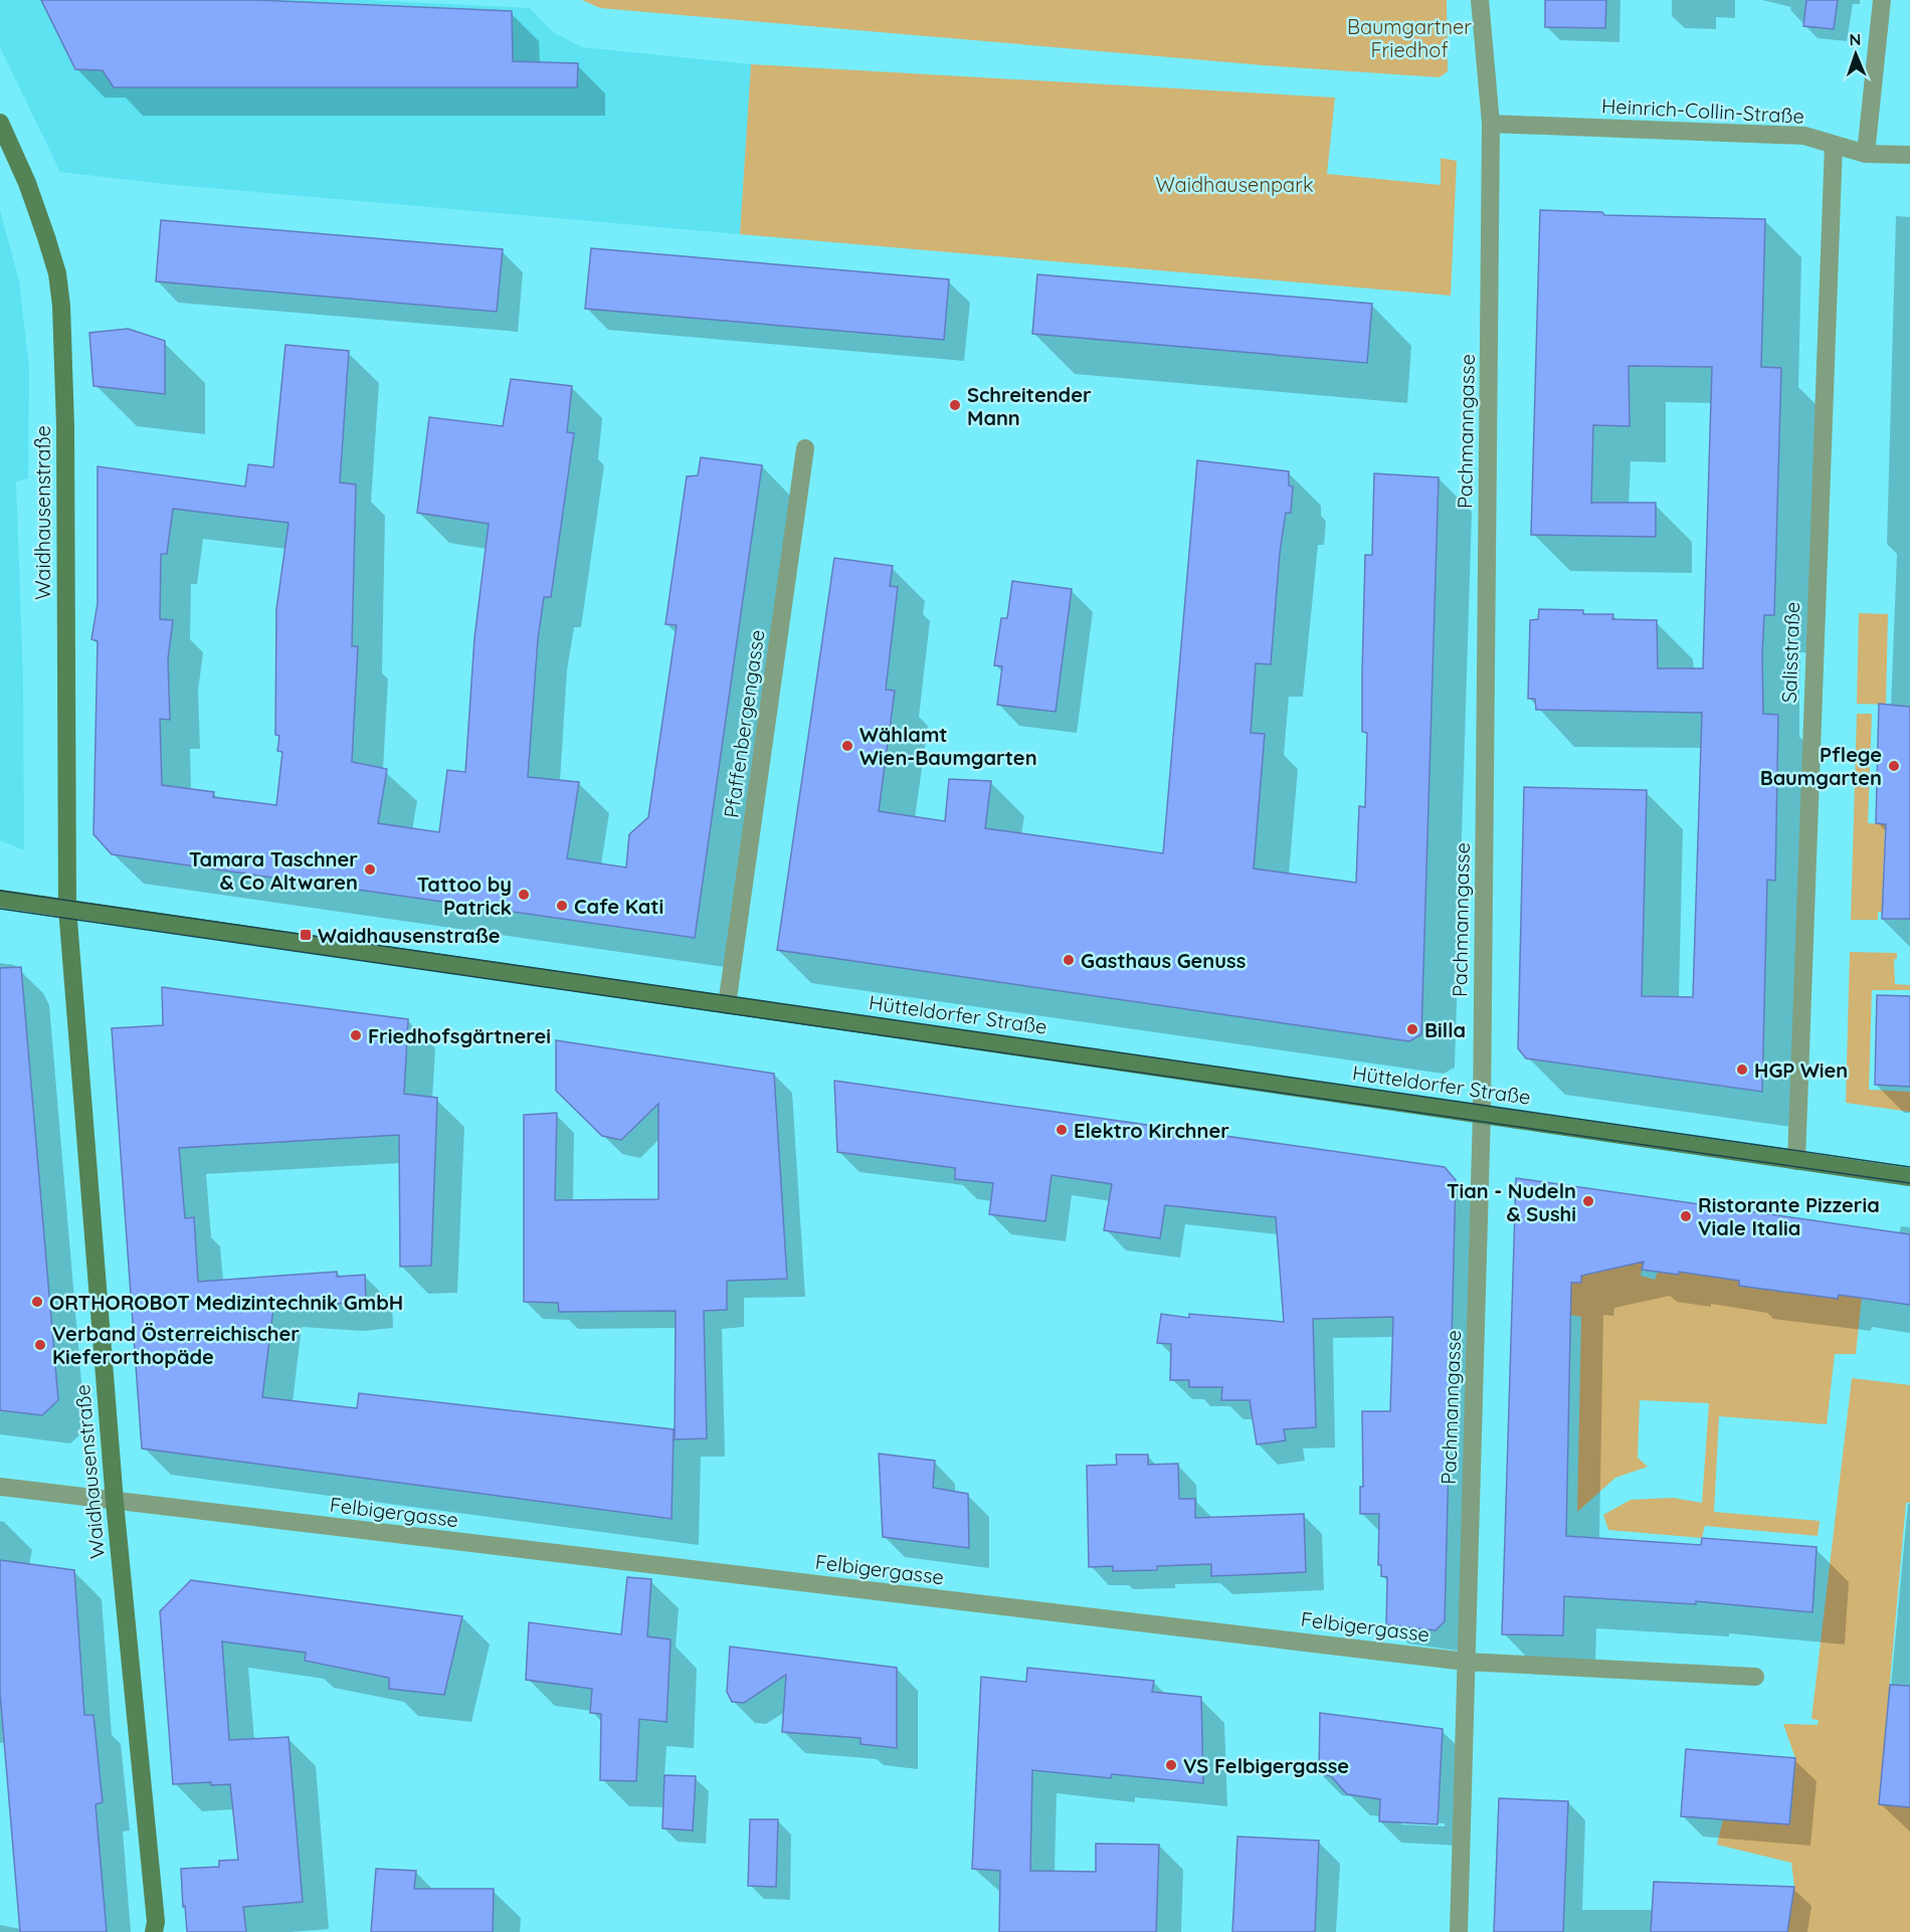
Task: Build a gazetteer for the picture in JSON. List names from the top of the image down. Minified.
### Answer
{"streets":{"main road":["Waidhausenstraße","Hütteldorfer Straße"],"street":["Heinrich-Collin-Straße","Pachmanngasse","Salisstraße","Pfaffenbergengasse","Felbigergasse"]},"crossings":[["Heinrich-Collin-Straße","Pachmanngasse"],["Heinrich-Collin-Straße","Salisstraße"],["Pachmanngasse","Hütteldorfer Straße"],["Pachmanngasse","Felbigergasse"],["Waidhausenstraße","Hütteldorfer Straße"],["Waidhausenstraße","Felbigergasse"],["Salisstraße","Hütteldorfer Straße"],["Pfaffenbergengasse","Hütteldorfer Straße"]],"parks":["Baumgartner Friedhof","Waidhausenpark"],"places":{"other":["Schreitender Mann","Wählamt Wien-Baumgarten","Pflege Baumgarten","Tamara Taschner & Co Altwaren","Tattoo by Patrick","Cafe Kati","Gasthaus Genuss","Billa","Friedhofsgärtnerei","HGP Wien","Elektro Kirchner","Tian - Nudeln & Sushi","Ristorante Pizzeria Viale Italia","ORTHOROBOT Medizintechnik GmbH","Verband Österreichischer Kieferorthopäde","VS Felbigergasse"],"transit":["Waidhausenstraße"]},"north":"top"}
